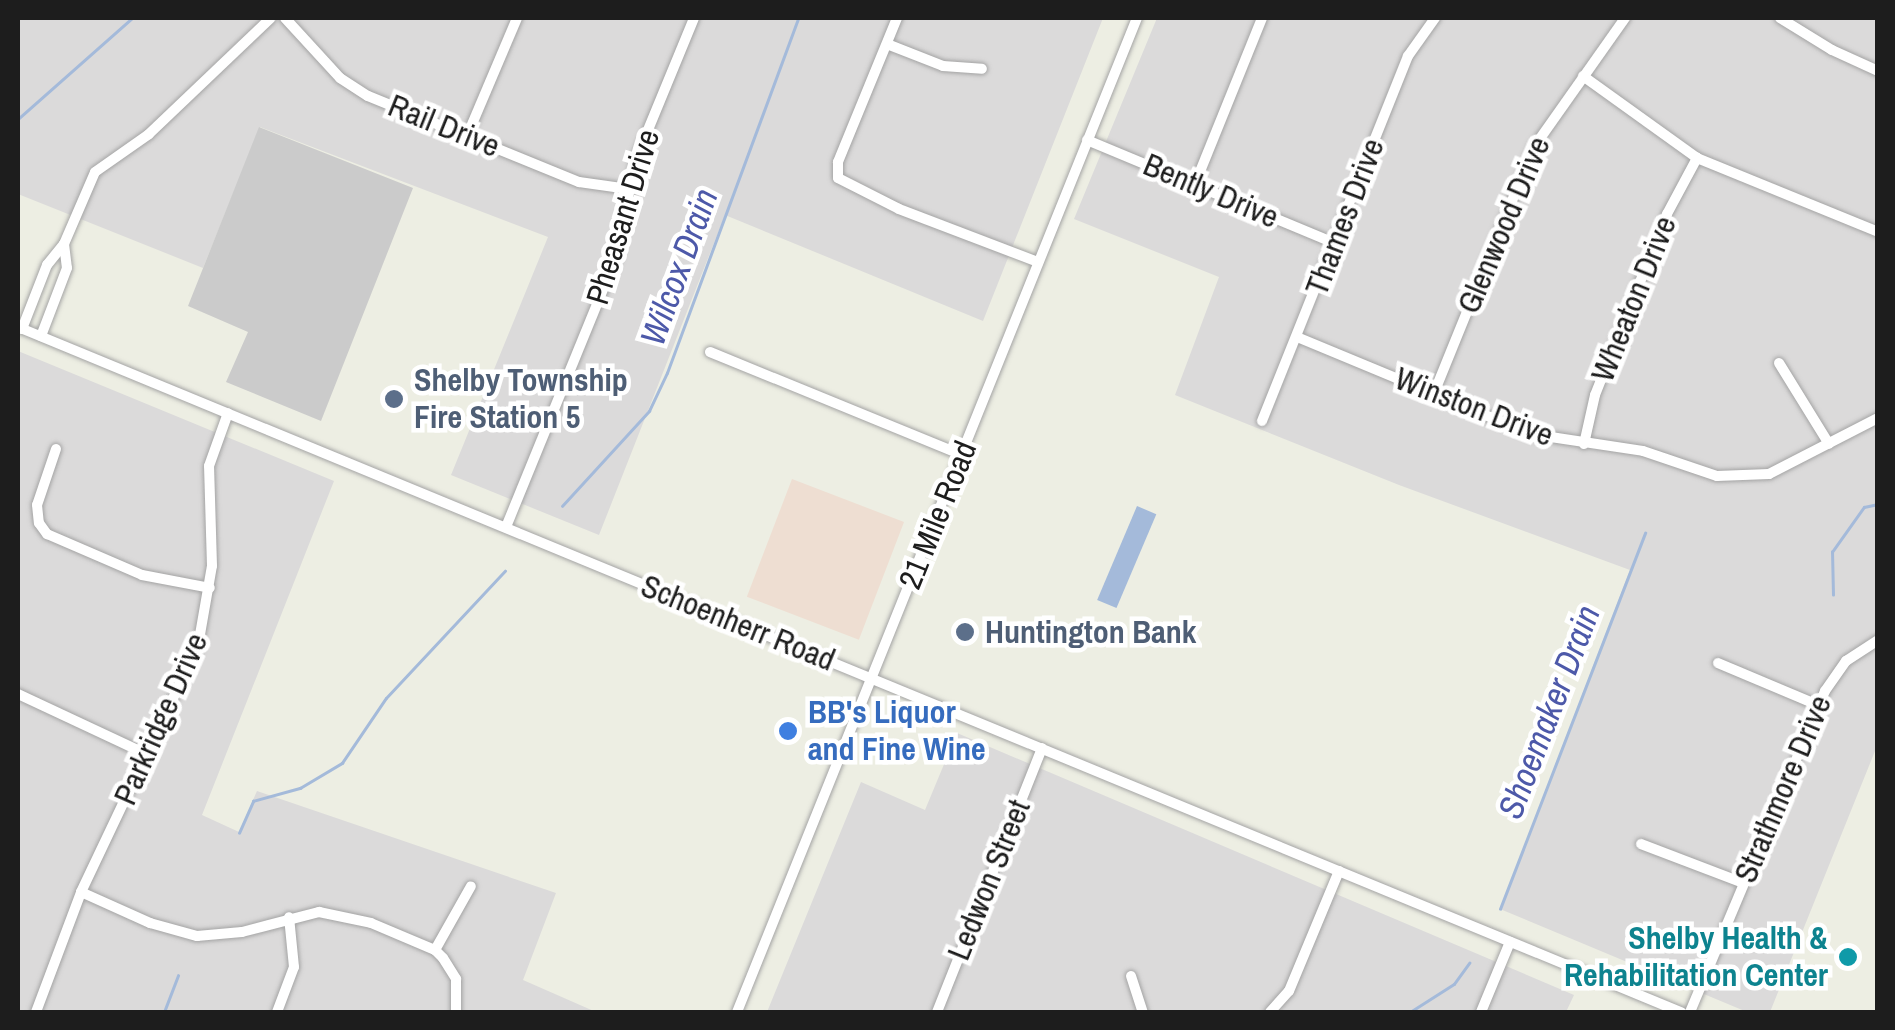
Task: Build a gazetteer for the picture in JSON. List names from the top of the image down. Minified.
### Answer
{"streets":{"street":["Rail Drive","Bently Drive","Pheasant Drive","Thames Drive","Glenwood Drive","Wheaton Drive","Winston Drive","21 Mile Road","Schoenherr Road","Parkridge Drive","Strathmore Drive","Ledwon Street"]},"crossings":[["Rail Drive","Pheasant Drive"],["Bently Drive","Thames Drive"],["Bently Drive","21 Mile Road"],["Pheasant Drive","Schoenherr Road"],["Thames Drive","Winston Drive"],["Glenwood Drive","Winston Drive"],["Wheaton Drive","Winston Drive"],["21 Mile Road","Schoenherr Road"],["Schoenherr Road","Parkridge Drive"],["Schoenherr Road","Ledwon Street"]],"water":["Wilcox Drain","Shoemaker Drain"],"places":["Shelby Township Fire Station 5","Huntington Bank","BB's Liquor and Fine Wine","Shelby Health & Rehabilitation Center"]}
